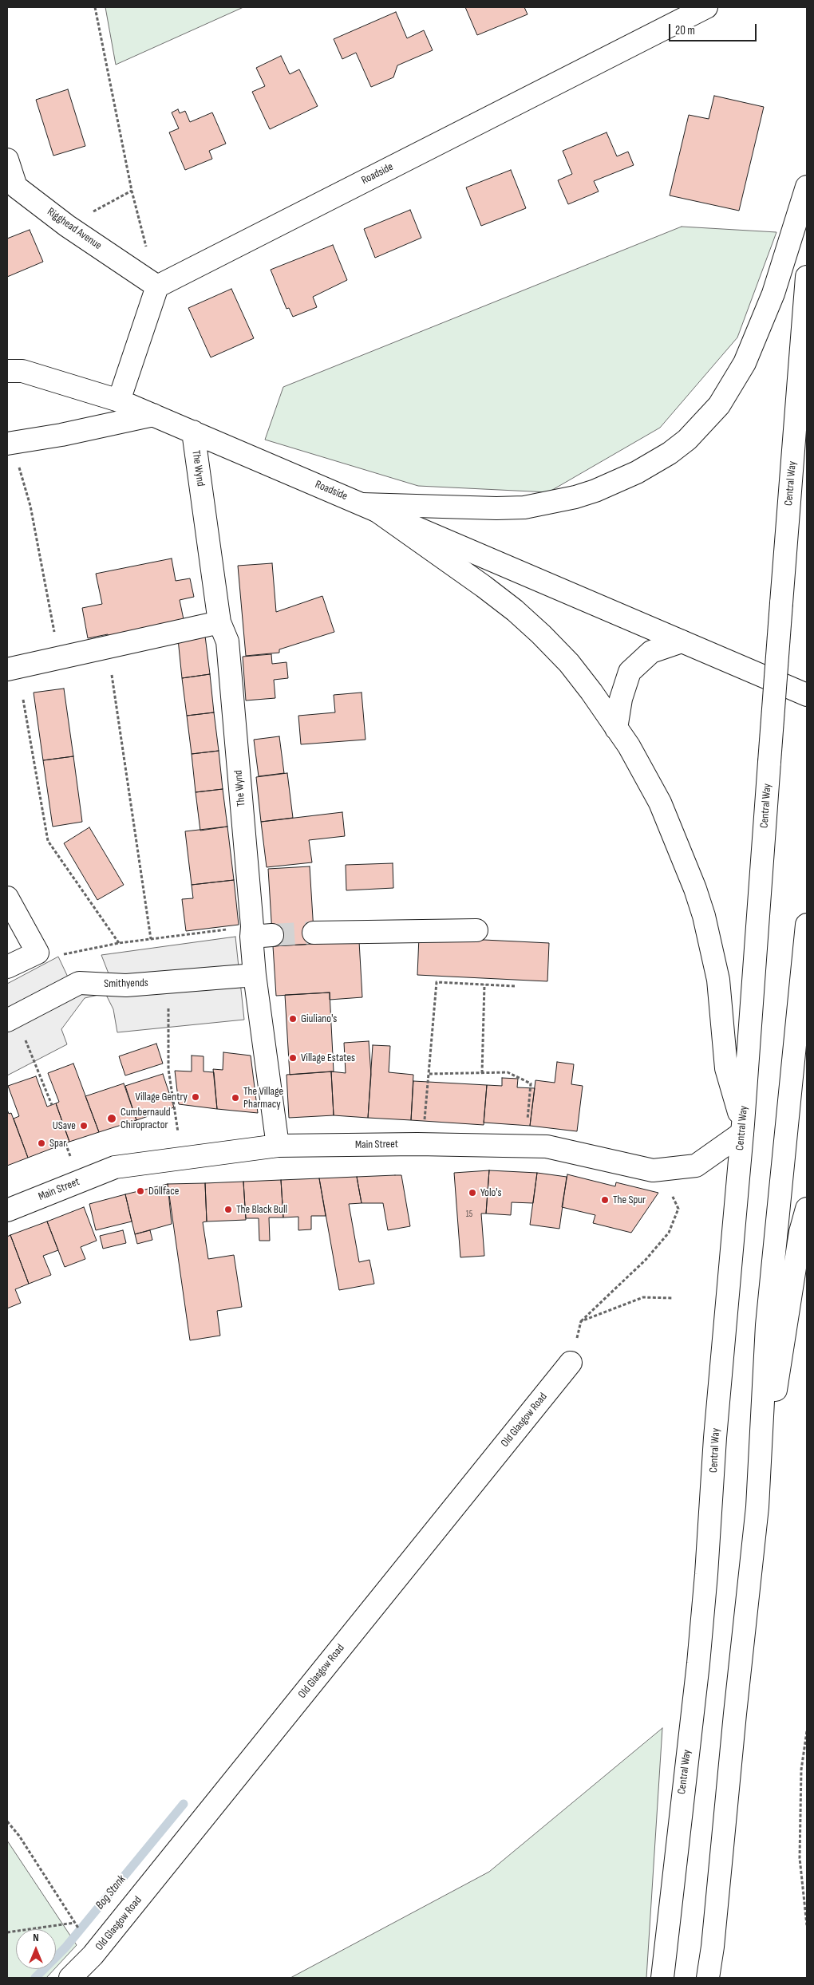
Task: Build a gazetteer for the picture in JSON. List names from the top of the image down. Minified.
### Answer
{"streets":{"street":["Roadside","Rigghead Avenue","The Wynd","Central Way","Smithyends","Main Street","Old Glasgow Road"]},"crossings":[["Roadside","Rigghead Avenue"],["Roadside","The Wynd"],["The Wynd","Smithyends"],["The Wynd","Main Street"],["Central Way","Main Street"]],"water":["Bog Stank"],"places":["Giuliano's","Village Estates","Village Gentry","The Village Pharmacy","Cumbernauld Chiropractor","USave","Spar","Dollface","Yolo's","The Spur","The Black Bull"],"house_numbers":["15"],"scale_bar":"20 m","north":"top"}
